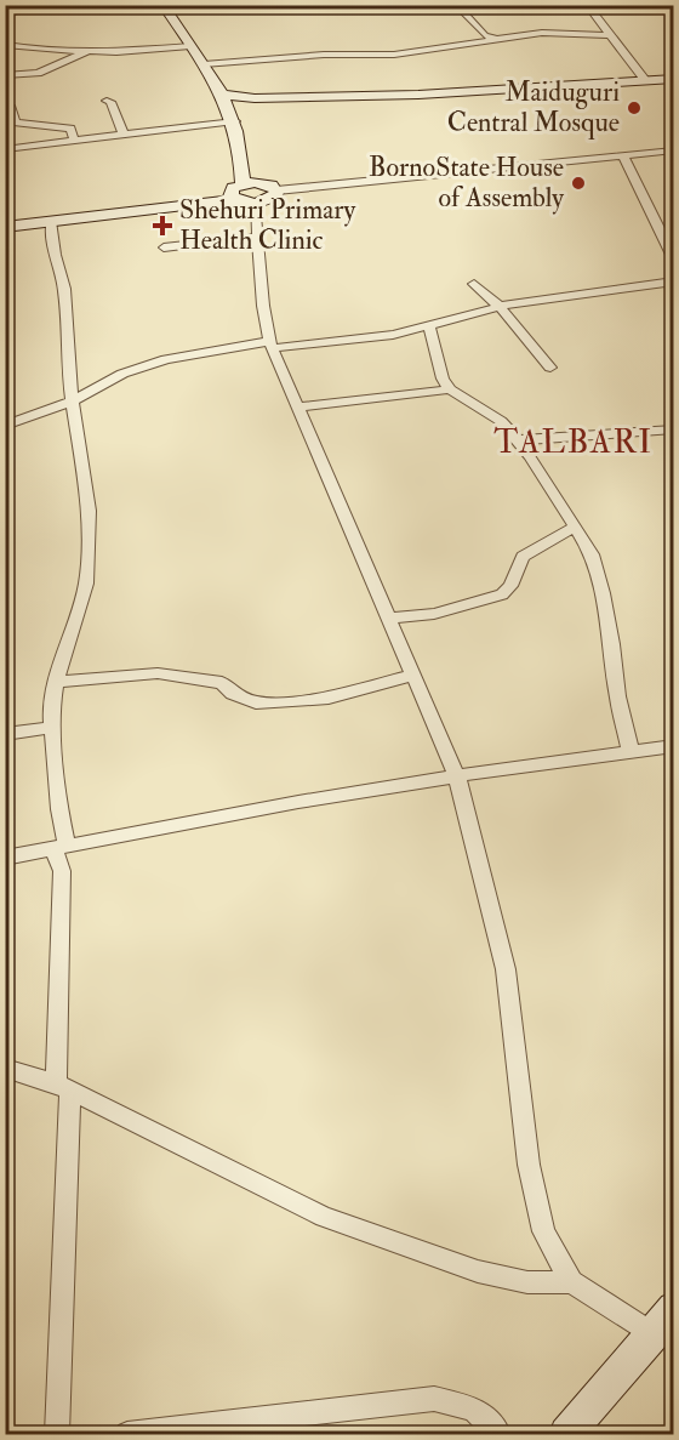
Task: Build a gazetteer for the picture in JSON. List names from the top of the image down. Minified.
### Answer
{"districts":["TALBARI"],"places":{"other":["Maiduguri Central Mosque","BornoState House of Assembly"],"health":["Shehuri Primary Health Clinic"]}}
